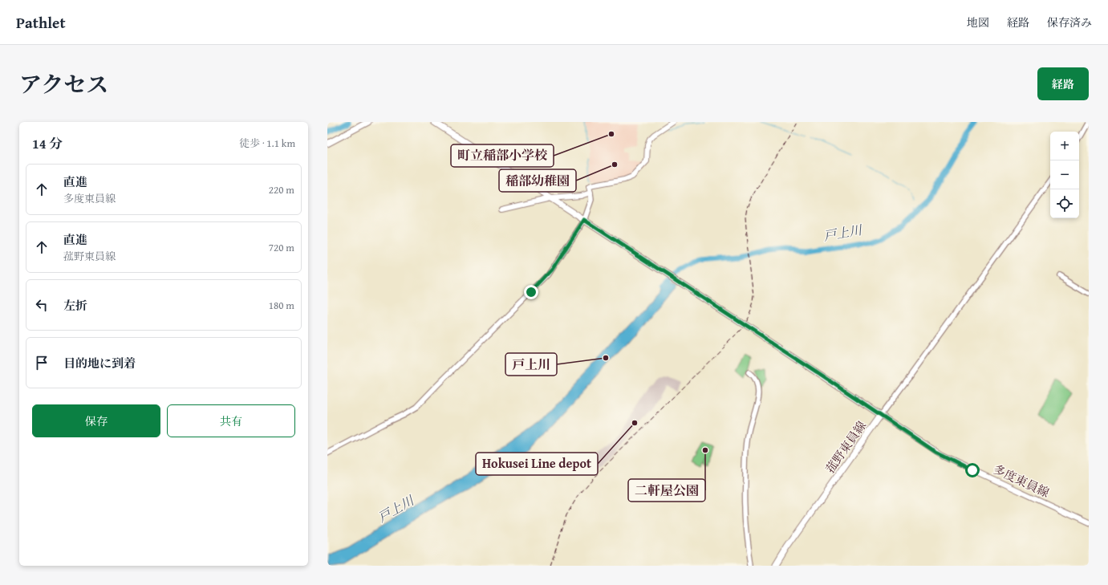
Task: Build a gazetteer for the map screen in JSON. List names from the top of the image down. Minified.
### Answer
{"streets":{"main road":["菰野東員線","多度東員線"]},"crossings":[["菰野東員線","多度東員線"]],"water":["戸上川"],"places":["町立稲部小学校","稲部幼稚園","戸上川","Hokusei Line depot","二軒屋公園"],"page":{"header":"Pathlet","nav":["地図","経路","保存済み"],"title":"アクセス","buttons":["経路",["保存","共有"]],"heading":["14 分","徒歩 · 1.1 km"],"map_buttons":["+","−"],"list":[["直進","多度東員線","220 m"],["直進","菰野東員線","720 m"],["左折","180 m"],"目的地に到着"]}}
